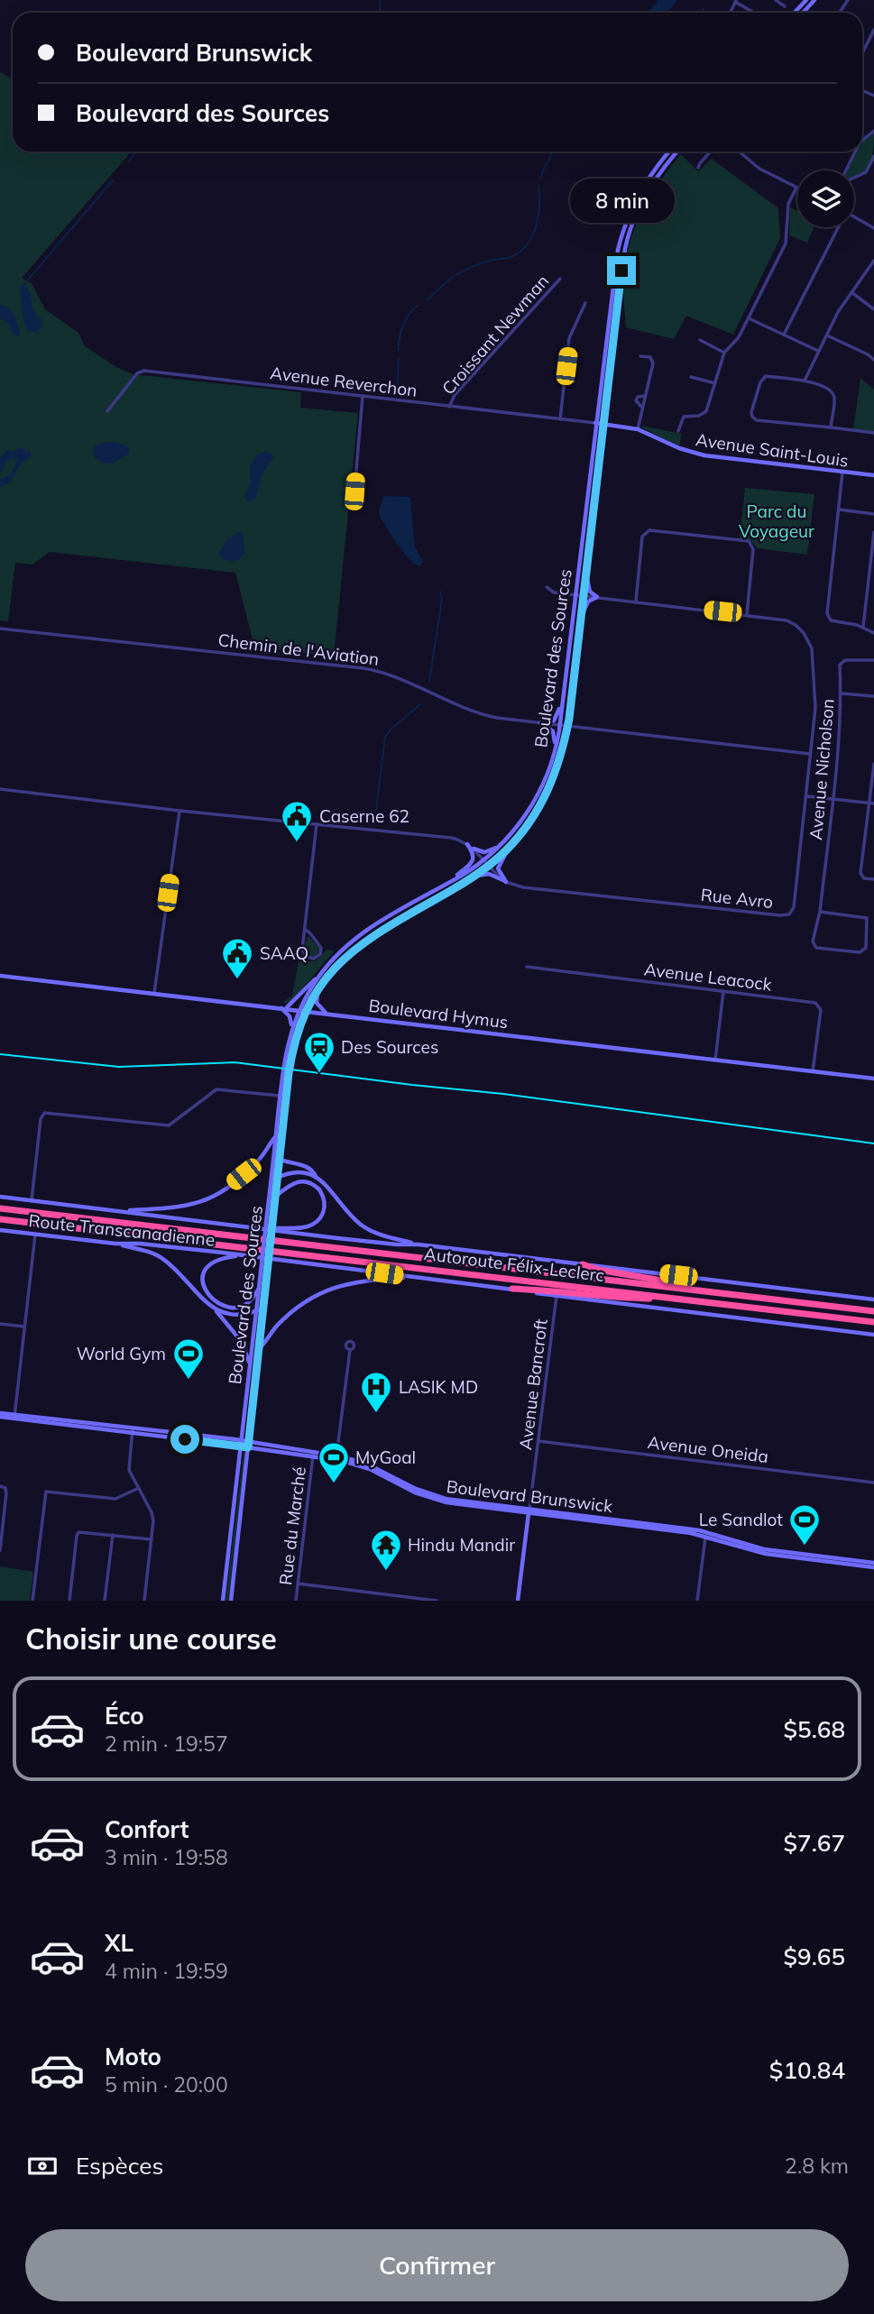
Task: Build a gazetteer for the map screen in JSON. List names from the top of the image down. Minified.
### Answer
{"streets":{"highway":["Autoroute Félix-Leclerc"],"main road":["Avenue Saint-Louis","Boulevard des Sources","Boulevard Hymus","Route Transcanadienne","Boulevard Brunswick"],"street":["Croissant Newman","Avenue Reverchon","Chemin de l'Aviation","Avenue Nicholson","Rue Avro","Avenue Leacock","Avenue Bancroft","Avenue Oneida","Rue du Marché"]},"crossings":[["Croissant Newman","Avenue Reverchon"],["Avenue Reverchon","Avenue Saint-Louis"],["Avenue Reverchon","Boulevard des Sources"],["Avenue Saint-Louis","Boulevard des Sources"],["Chemin de l'Aviation","Boulevard des Sources"],["Chemin de l'Aviation","Rue Avro"],["Boulevard des Sources","Rue Avro"],["Boulevard des Sources","Boulevard Hymus"],["Boulevard des Sources","Boulevard Brunswick"],["Avenue Leacock","Boulevard Hymus"],["Avenue Bancroft","Avenue Oneida"],["Avenue Bancroft","Boulevard Brunswick"],["Boulevard Brunswick","Rue du Marché"]],"parks":["Parc du Voyageur"],"places":{"public building":["Caserne 62","SAAQ"],"station":["Des Sources"],"sports":["World Gym","MyGoal","Le Sandlot"],"hospital":["LASIK MD"],"temple":["Hindu Mandir"]},"page":{"banner":["Boulevard Brunswick","Boulevard des Sources"],"bubble":"8 min","heading":"Choisir une course","list":[{"name":"Éco","note":"2 min · 19:57","value":"$5.68"},{"name":"Confort","note":"3 min · 19:58","value":"$7.67"},{"name":"XL","note":"4 min · 19:59","value":"$9.65"},{"name":"Moto","note":"5 min · 20:00","value":"$10.84"}],"pay":["Espèces","2.8 km"],"buttons":"Confirmer"}}
